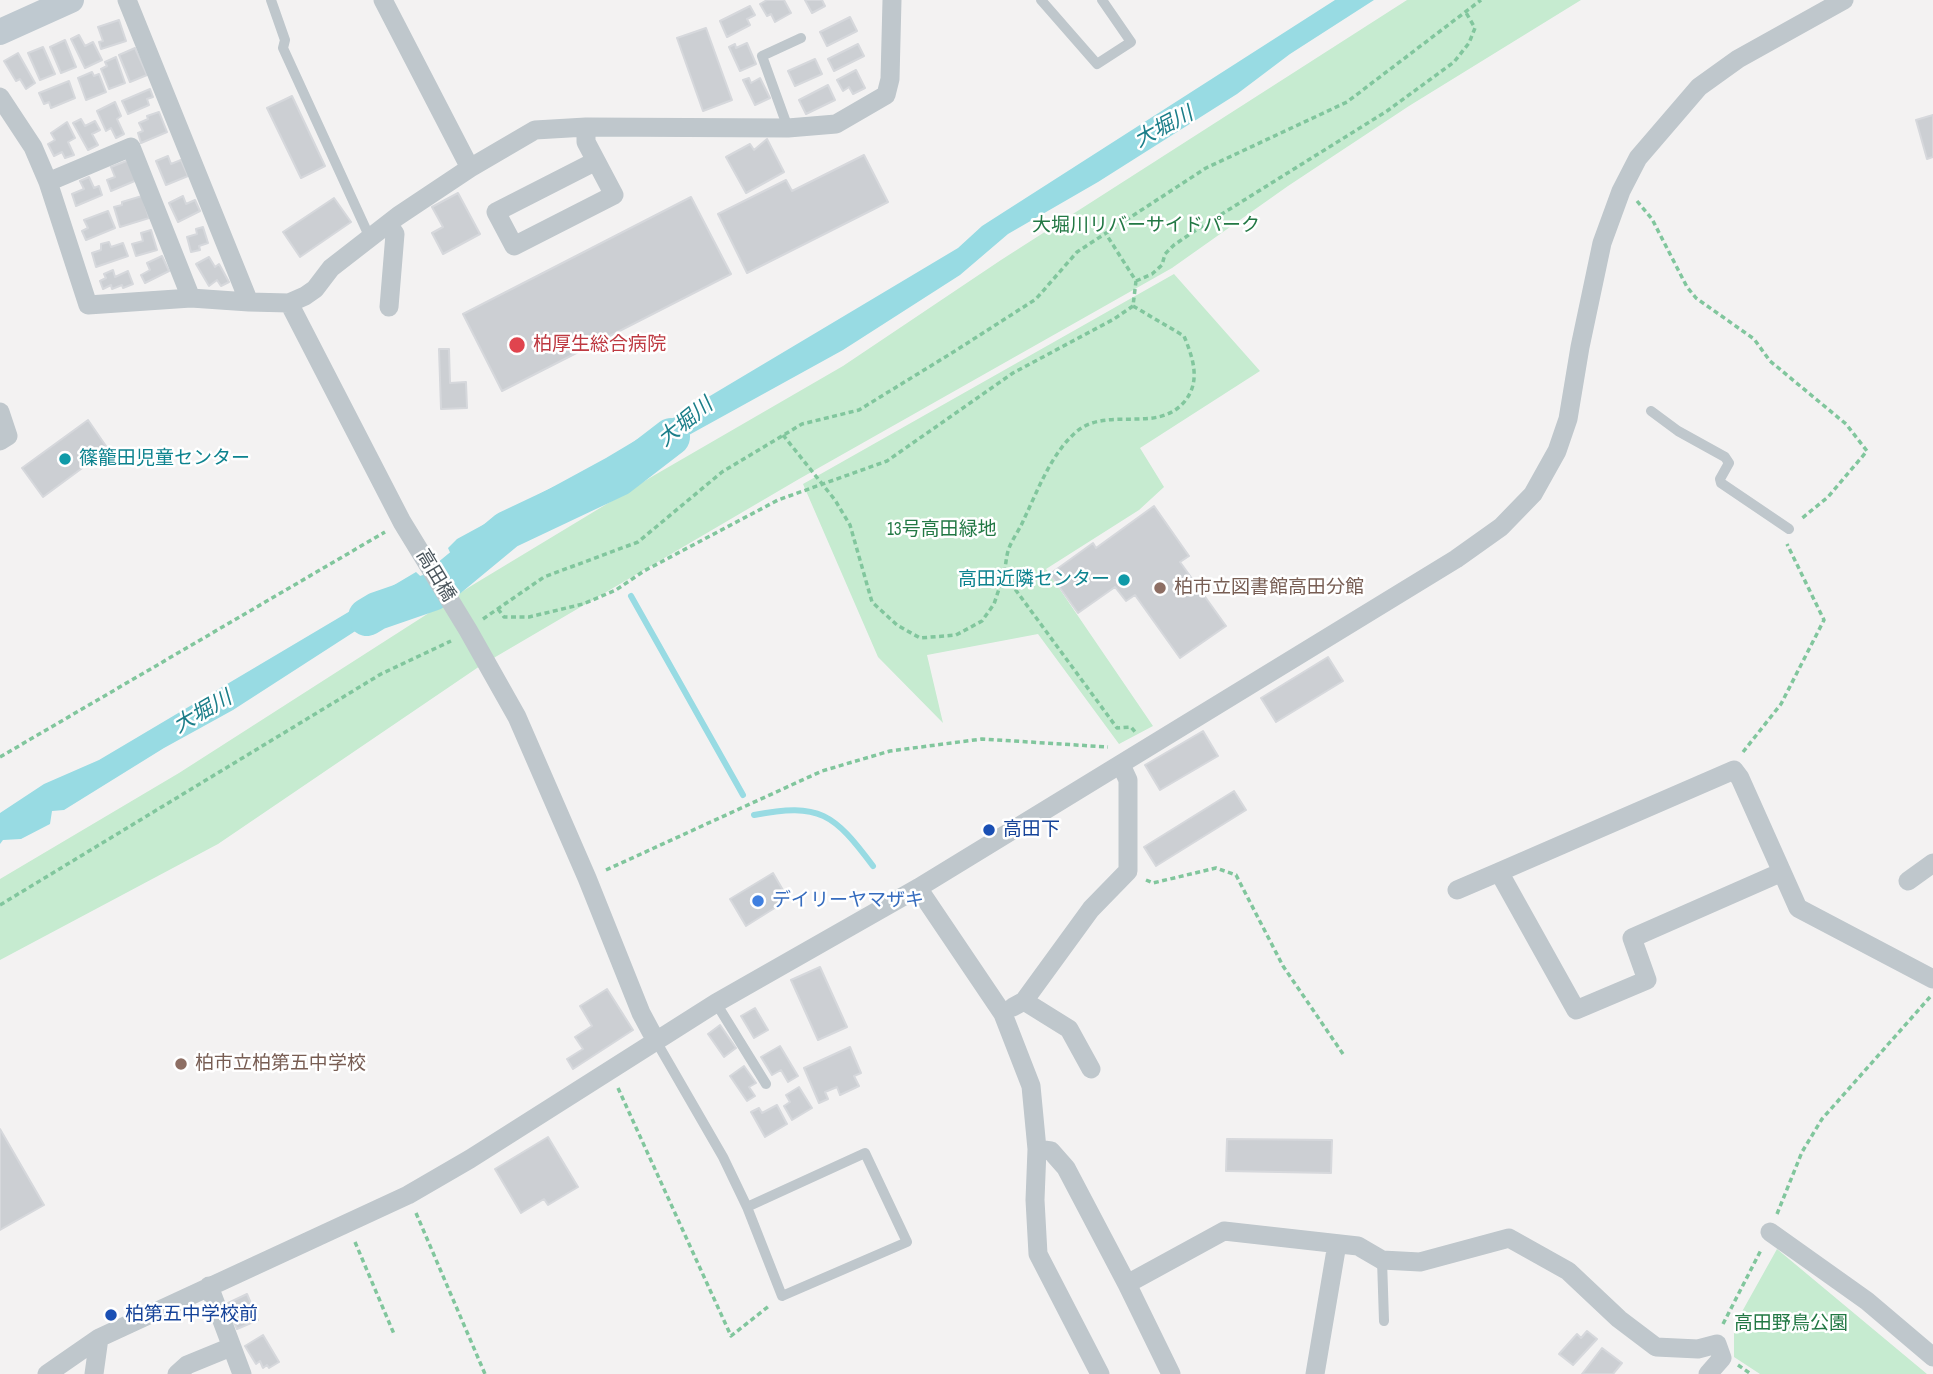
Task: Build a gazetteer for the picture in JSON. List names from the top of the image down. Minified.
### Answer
{"streets":{"street":["高田橋"]},"water":["大堀川"],"parks":["大堀川リバーサイドパーク","13号高田緑地","高田野鳥公園"],"places":["柏厚生総合病院","篠籠田児童センター","高田近隣センター","柏市立図書館高田分館","高田下","デイリーヤマザキ","柏市立柏第五中学校","柏第五中学校前"]}
